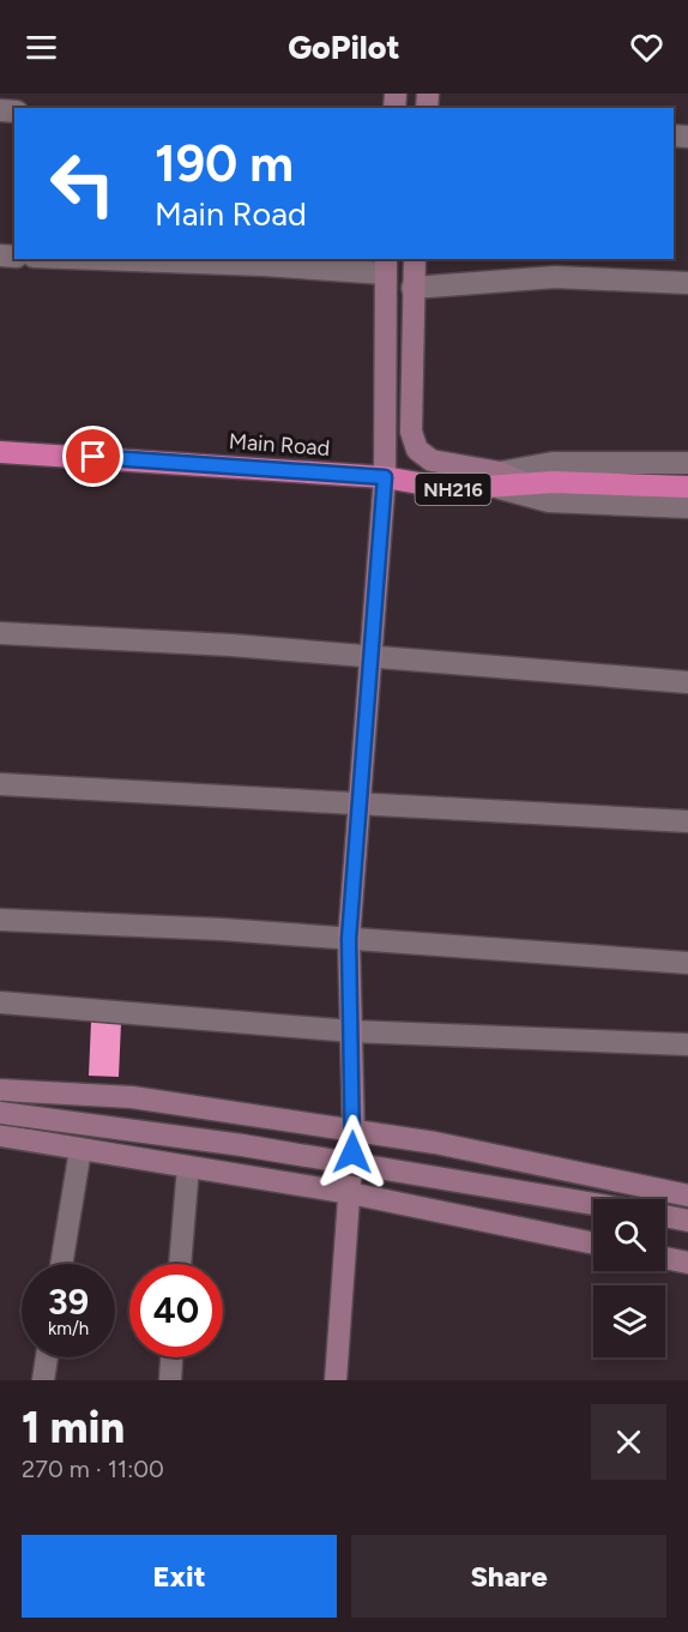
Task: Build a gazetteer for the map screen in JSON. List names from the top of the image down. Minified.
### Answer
{"streets":{"highway":["Main Road","NH216"]},"page":{"header":"GoPilot","turn":["190 m","Main Road"],"speed":"39 km/h","limit":"40","heading":["1 min","270 m · 11:00"],"buttons":["Exit","Share"]}}
